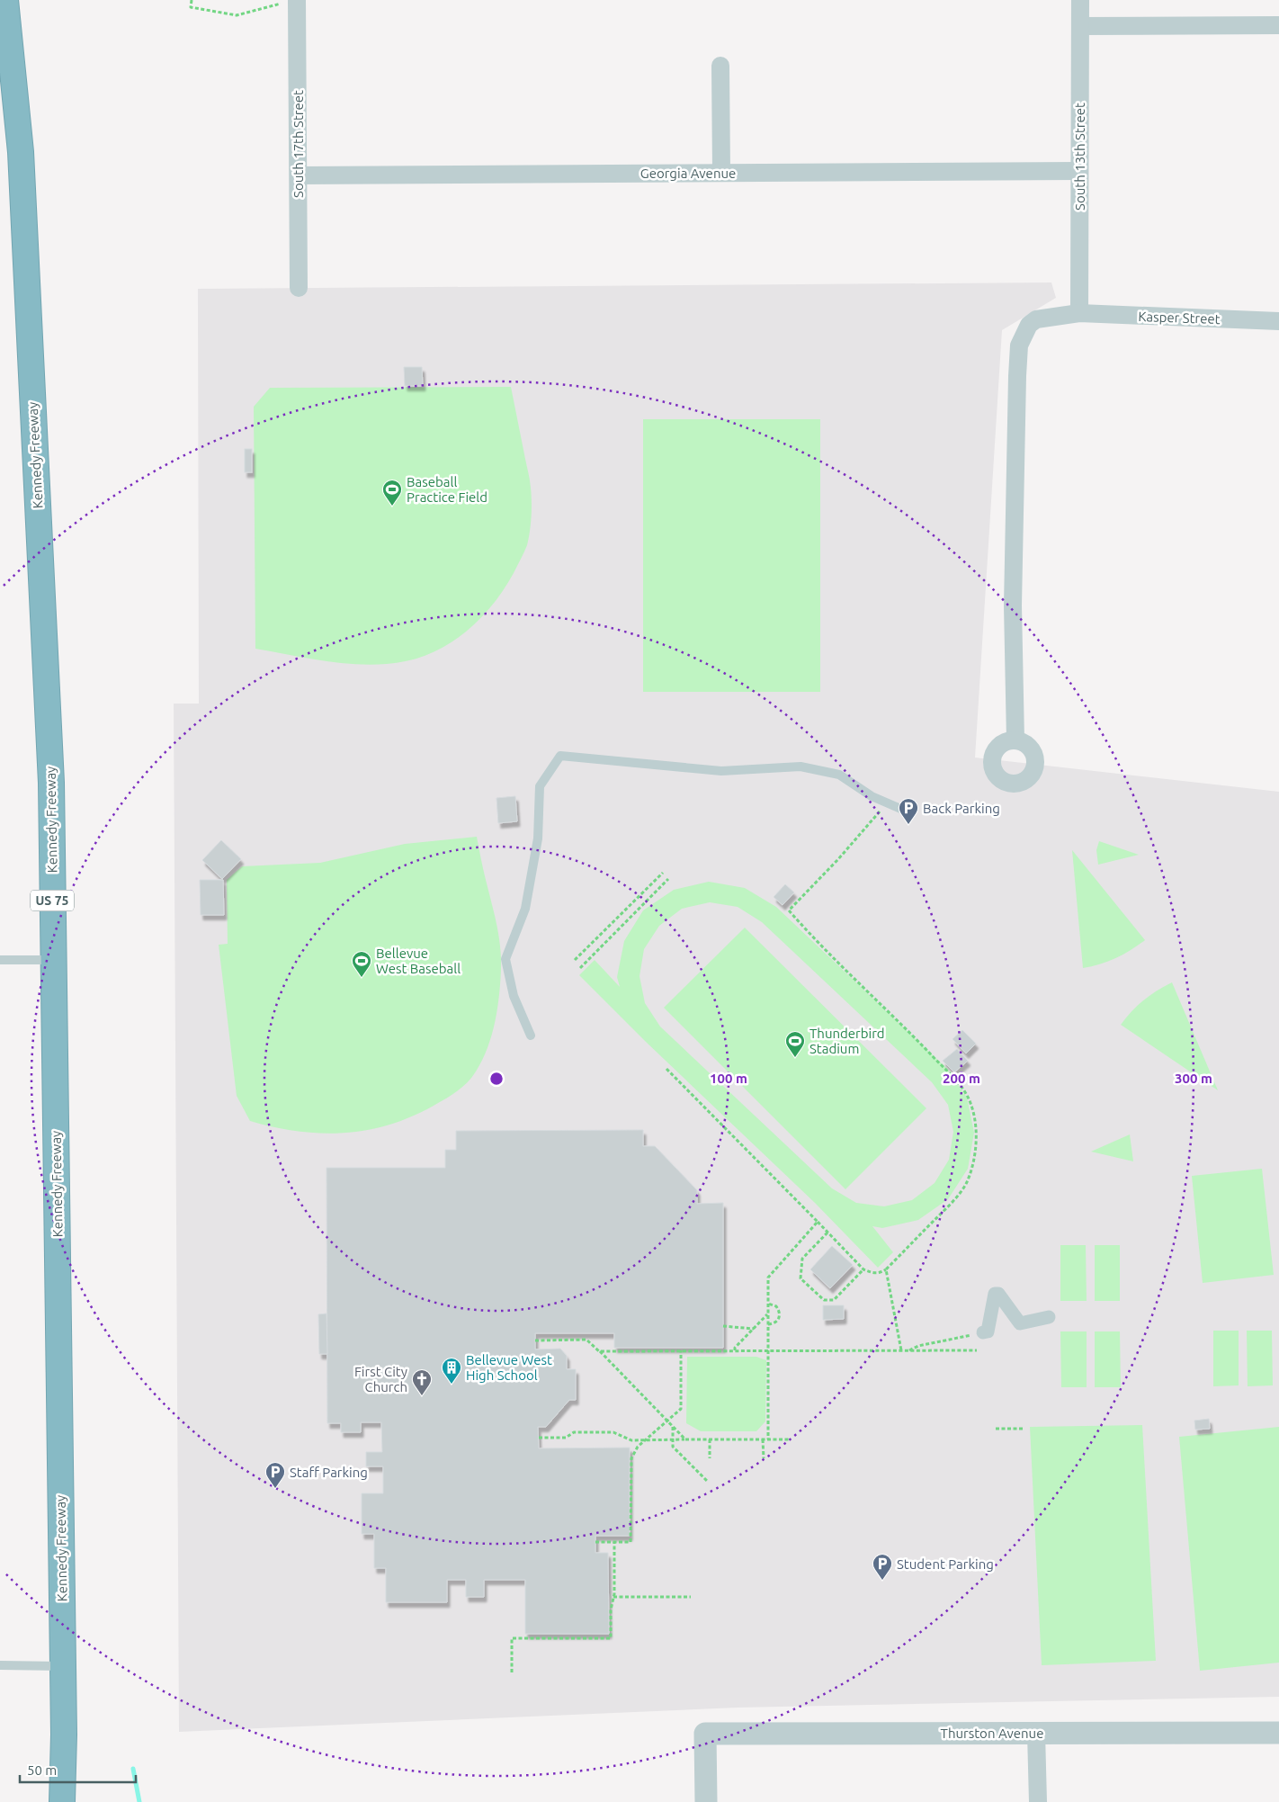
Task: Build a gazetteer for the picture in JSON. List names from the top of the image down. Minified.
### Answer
{"streets":{"highway":["Kennedy Freeway","US 75"],"street":["South 17th Street","South 13th Street","Georgia Avenue","Kasper Street","Thurston Avenue"]},"crossings":[["South 17th Street","Georgia Avenue"],["South 13th Street","Georgia Avenue"],["South 13th Street","Kasper Street"]],"places":{"sports":["Baseball Practice Field","Bellevue West Baseball","Thunderbird Stadium"],"parking":["Back Parking","Staff Parking","Student Parking"],"building":["Bellevue West High School"],"church":["First City Church"]},"scale_bar":"50 m","rings":["100 m","200 m","300 m"]}
